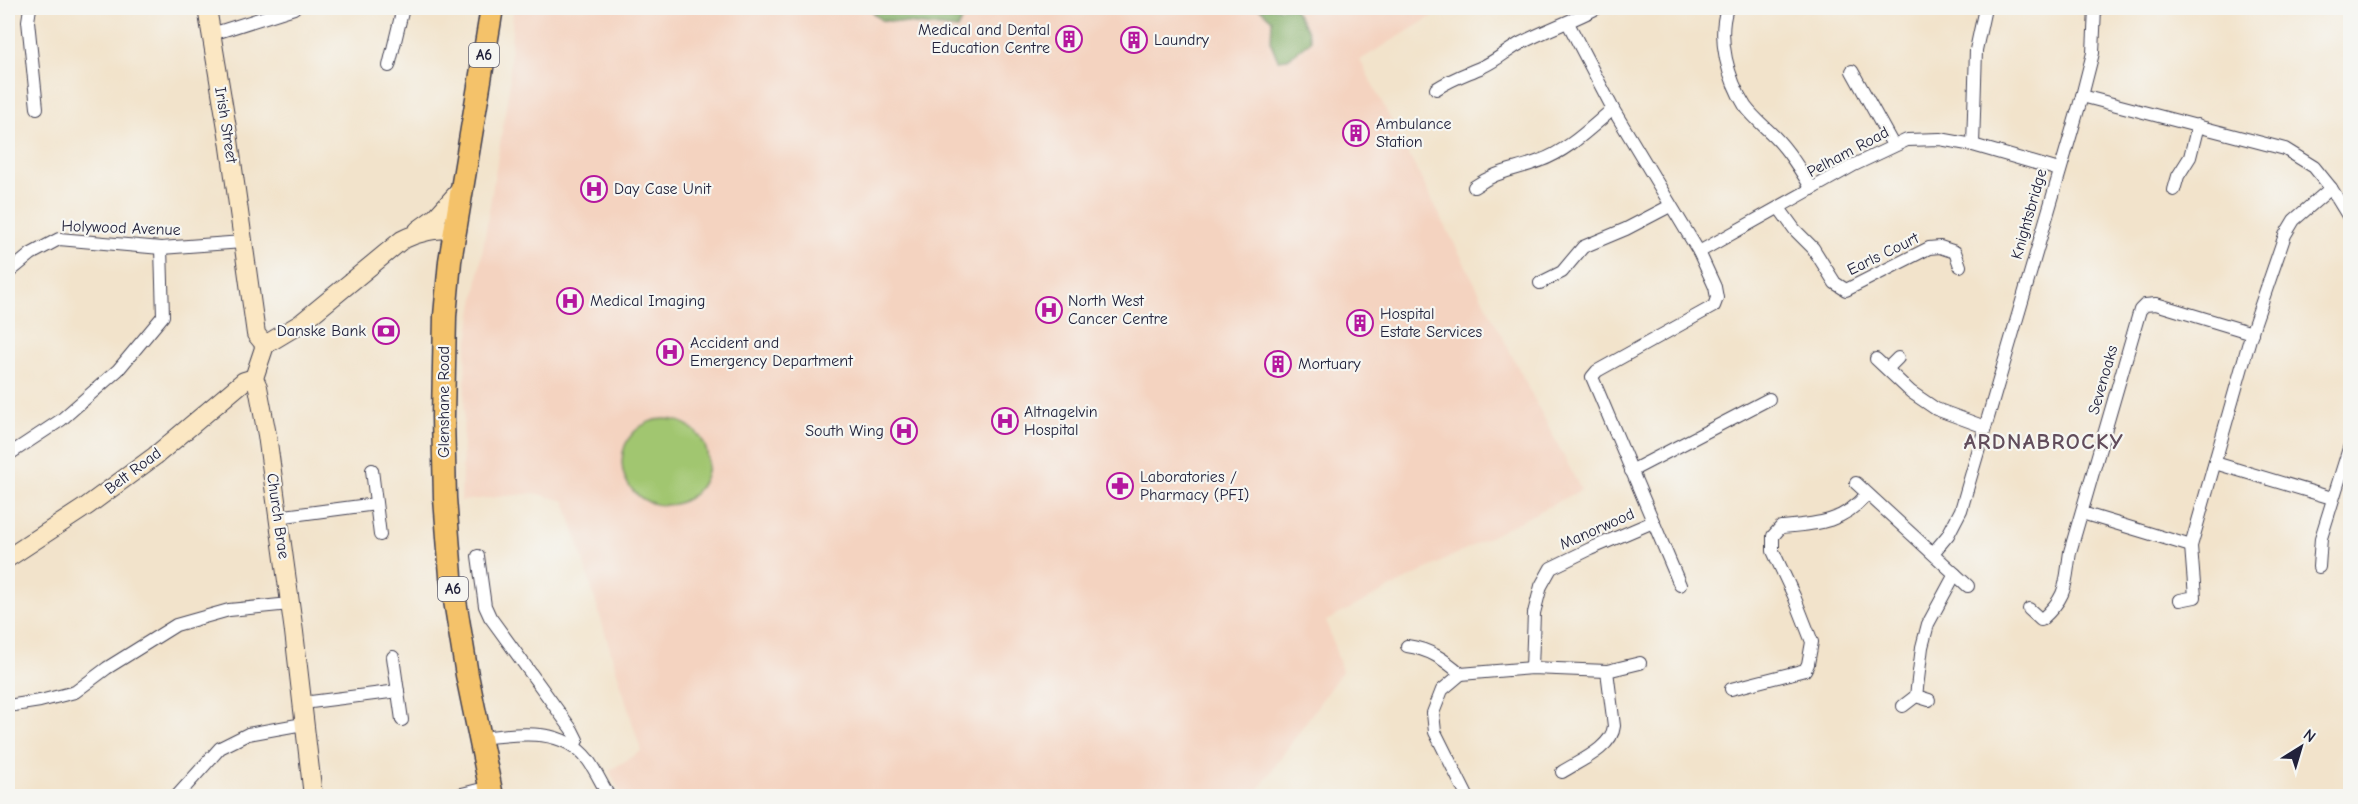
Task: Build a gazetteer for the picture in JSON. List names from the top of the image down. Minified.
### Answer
{"streets":{"highway":["A6","Glenshane Road"],"main road":["Irish Street","Belt Road","Church Brae"],"street":["Pelham Road","Knightsbridge","Holywood Avenue","Earls Court","Sevenoaks","Manorwood"]},"crossings":[["Irish Street","Holywood Avenue"],["Pelham Road","Knightsbridge"],["Pelham Road","Earls Court"],["Belt Road","Church Brae"]],"districts":["ARDNABROCKY"],"places":{"building":["Medical and Dental Education Centre","Laundry","Ambulance Station","Hospital Estate Services","Mortuary"],"hospital":["Day Case Unit","Medical Imaging","North West Cancer Centre","Accident and Emergency Department","Altnagelvin Hospital","South Wing"],"bank":["Danske Bank"],"pharmacy":["Laboratories / Pharmacy (PFI)"]},"north":"top right"}
